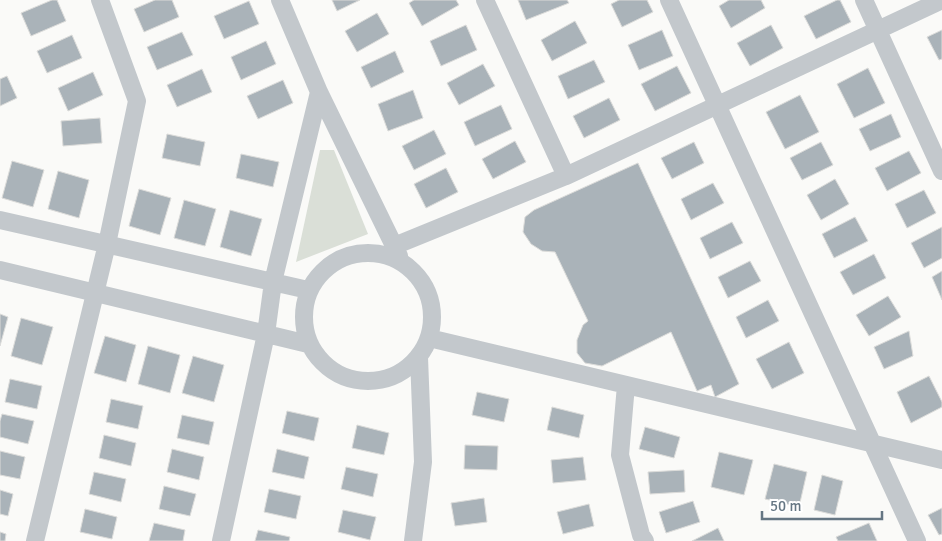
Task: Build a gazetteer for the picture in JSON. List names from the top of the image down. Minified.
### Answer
{"scale_bar":"50 m"}
